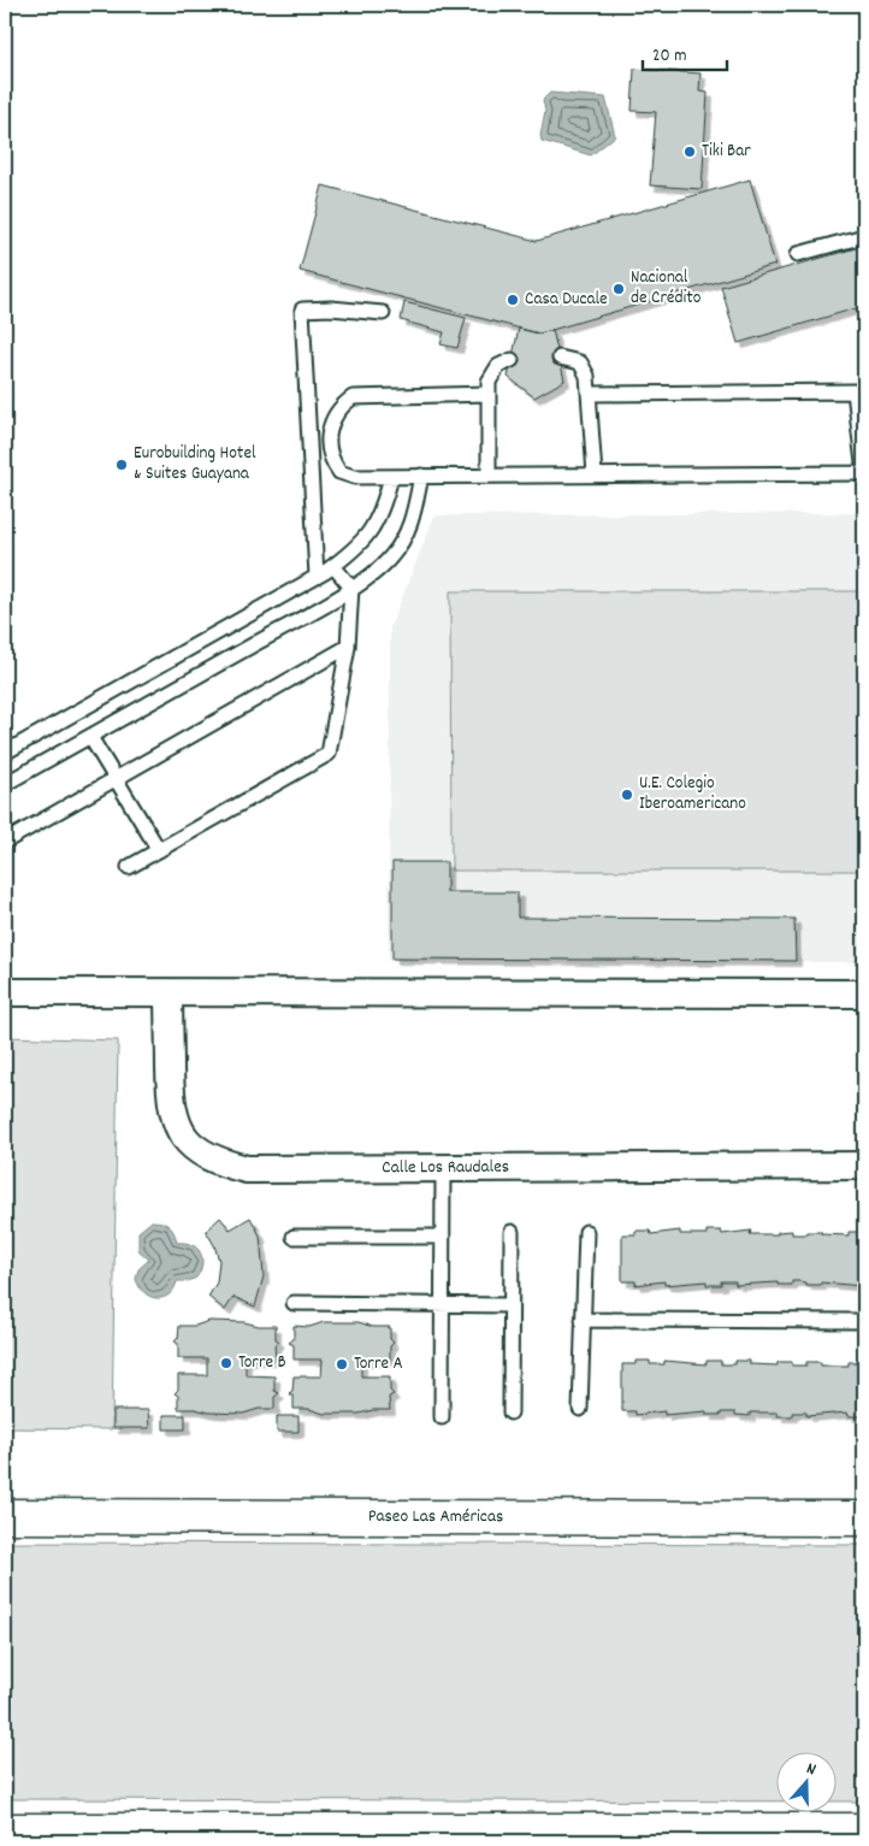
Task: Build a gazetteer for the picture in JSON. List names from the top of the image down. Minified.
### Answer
{"streets":{"main road":["Paseo Las Américas"],"street":["Calle Los Raudales"]},"places":["Tiki Bar","Nacional de Crédito","Casa Ducale","Eurobuilding Hotel & Suites Guayana","U.E. Colegio Iberoamericano","Torre B","Torre A"],"scale_bar":"20 m","north":"top"}
